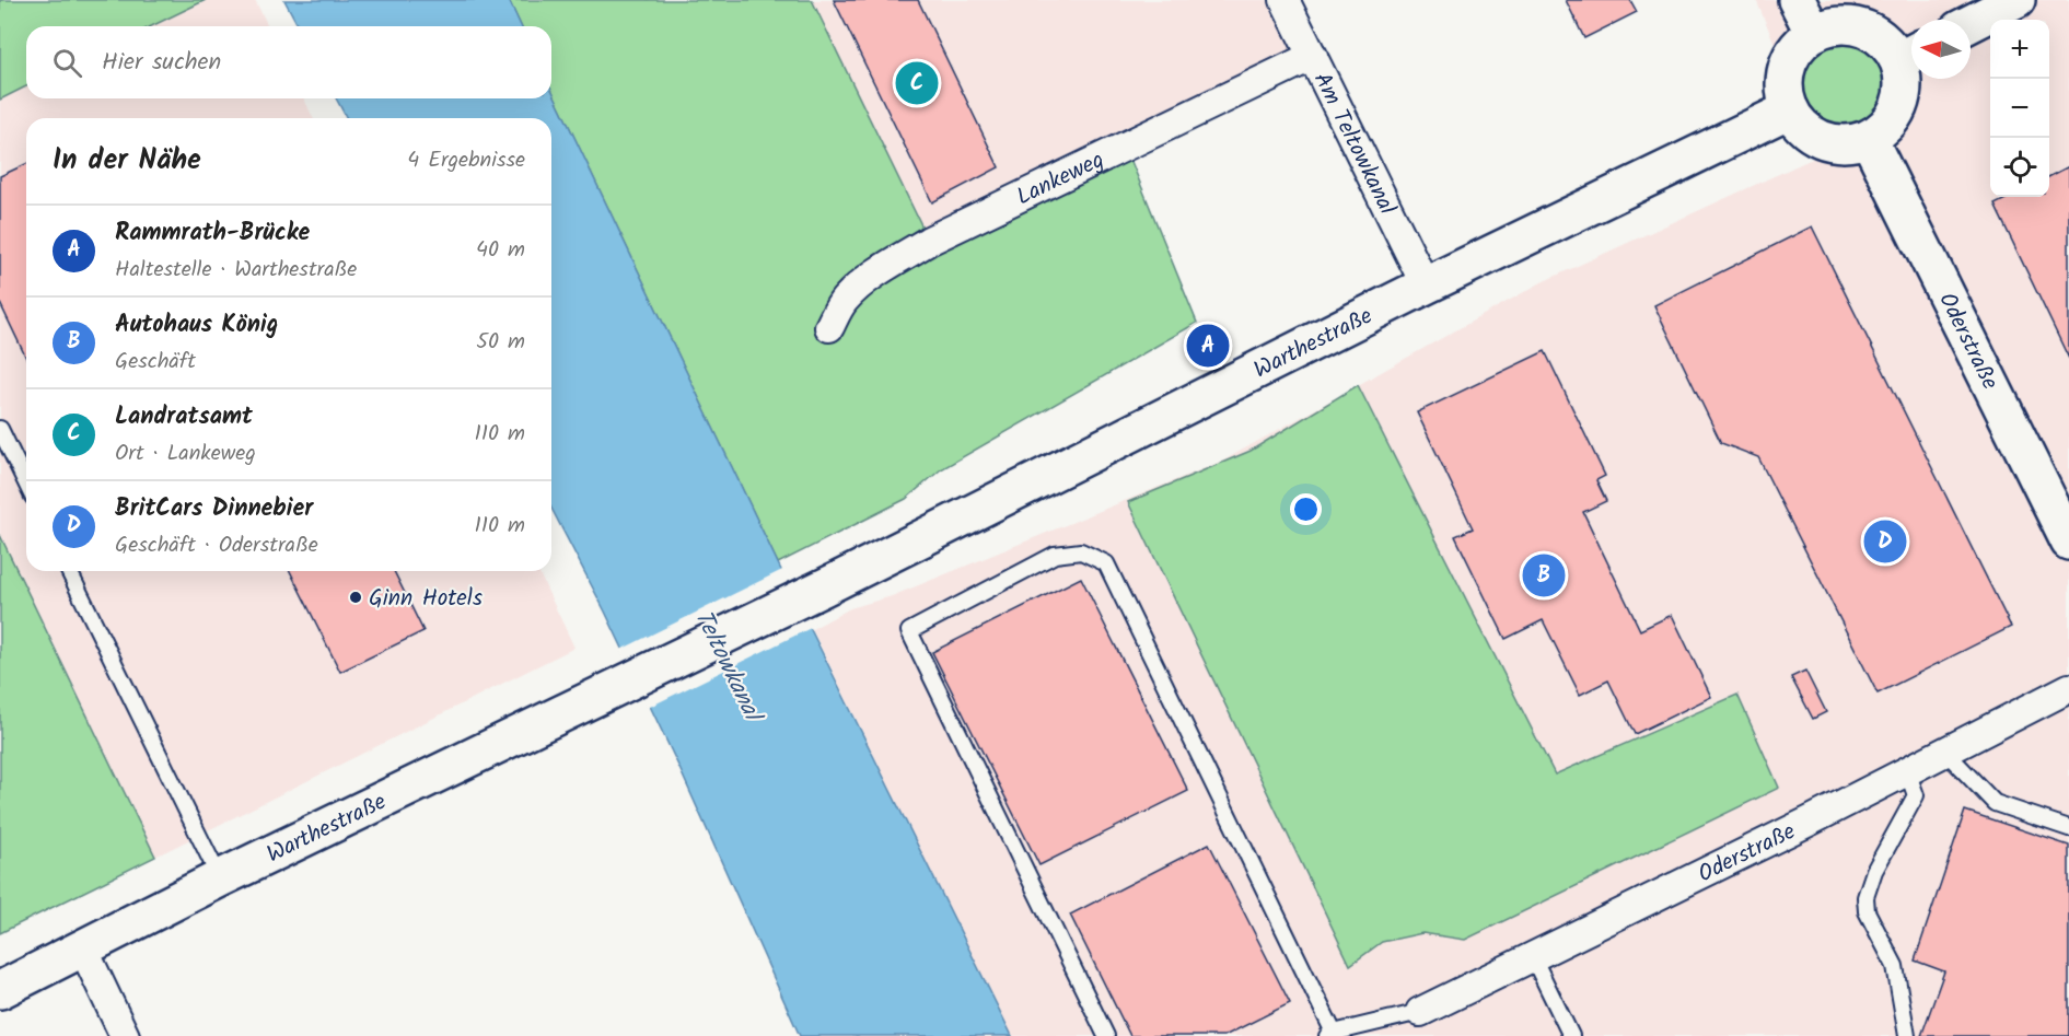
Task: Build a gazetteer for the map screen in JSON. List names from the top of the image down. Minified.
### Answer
{"streets":{"street":["Am Teltowkanal","Lankeweg","Oderstraße","Warthestraße"]},"crossings":[["Am Teltowkanal","Lankeweg"],["Am Teltowkanal","Warthestraße"],["Oderstraße","Warthestraße"]],"water":["Teltowkanal"],"places":["Ginn Hotels"],"north":"left","page":{"map_buttons":["+","−"],"search":"Hier suchen","pins":["C","A","D","B"],"heading":["In der Nähe","4 Ergebnisse"],"list":[{"mark":"A","name":"Rammrath-Brücke","note":"Haltestelle · Warthestraße","value":"40 m"},{"mark":"B","name":"Autohaus König","note":"Geschäft","value":"50 m"},{"mark":"C","name":"Landratsamt","note":"Ort · Lankeweg","value":"110 m"},{"mark":"D","name":"BritCars Dinnebier","note":"Geschäft · Oderstraße","value":"110 m"}]}}
